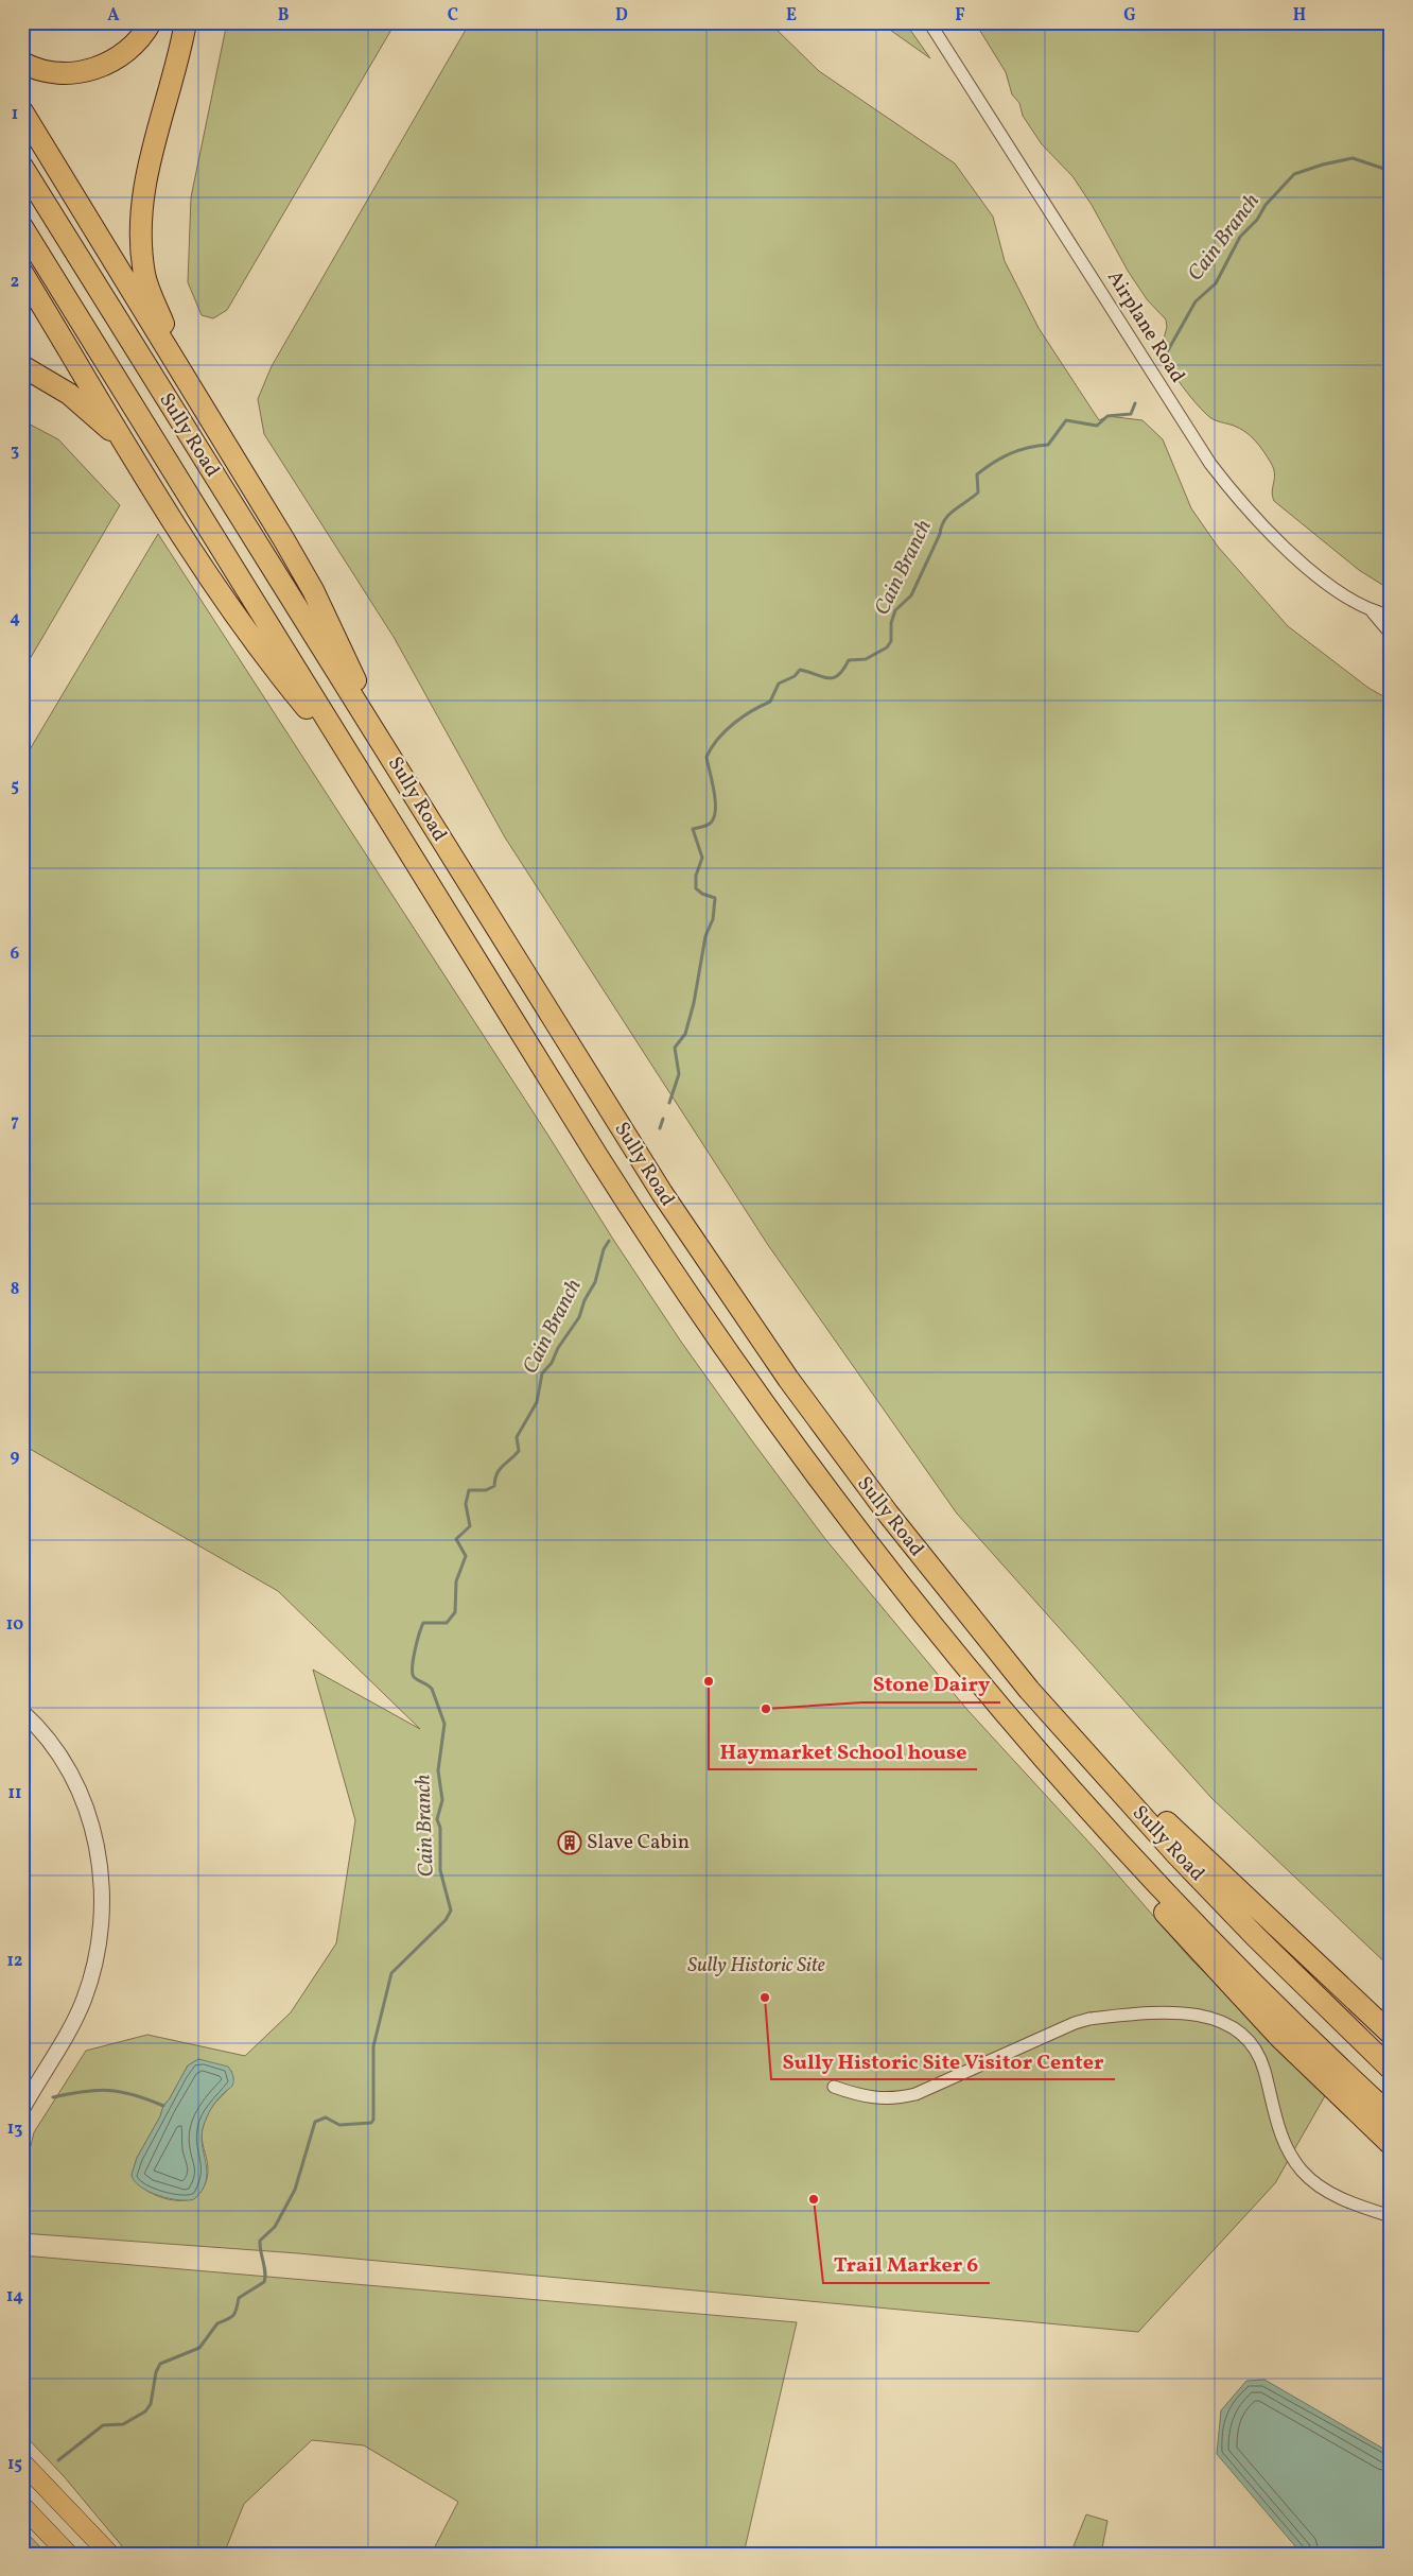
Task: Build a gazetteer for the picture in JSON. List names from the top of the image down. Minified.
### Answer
{"streets":{"highway":["Sully Road"],"street":["Airplane Road"]},"water":["Cain Branch"],"parks":["Sully Historic Site"],"places":{"other":["Haymarket School house","Stone Dairy","Sully Historic Site Visitor Center","Trail Marker 6"],"building":["Slave Cabin"]},"grid":{"columns":["A","B","C","D","E","F","G","H"],"rows":["1","2","3","4","5","6","7","8","9","10","11","12","13","14","15"]}}
